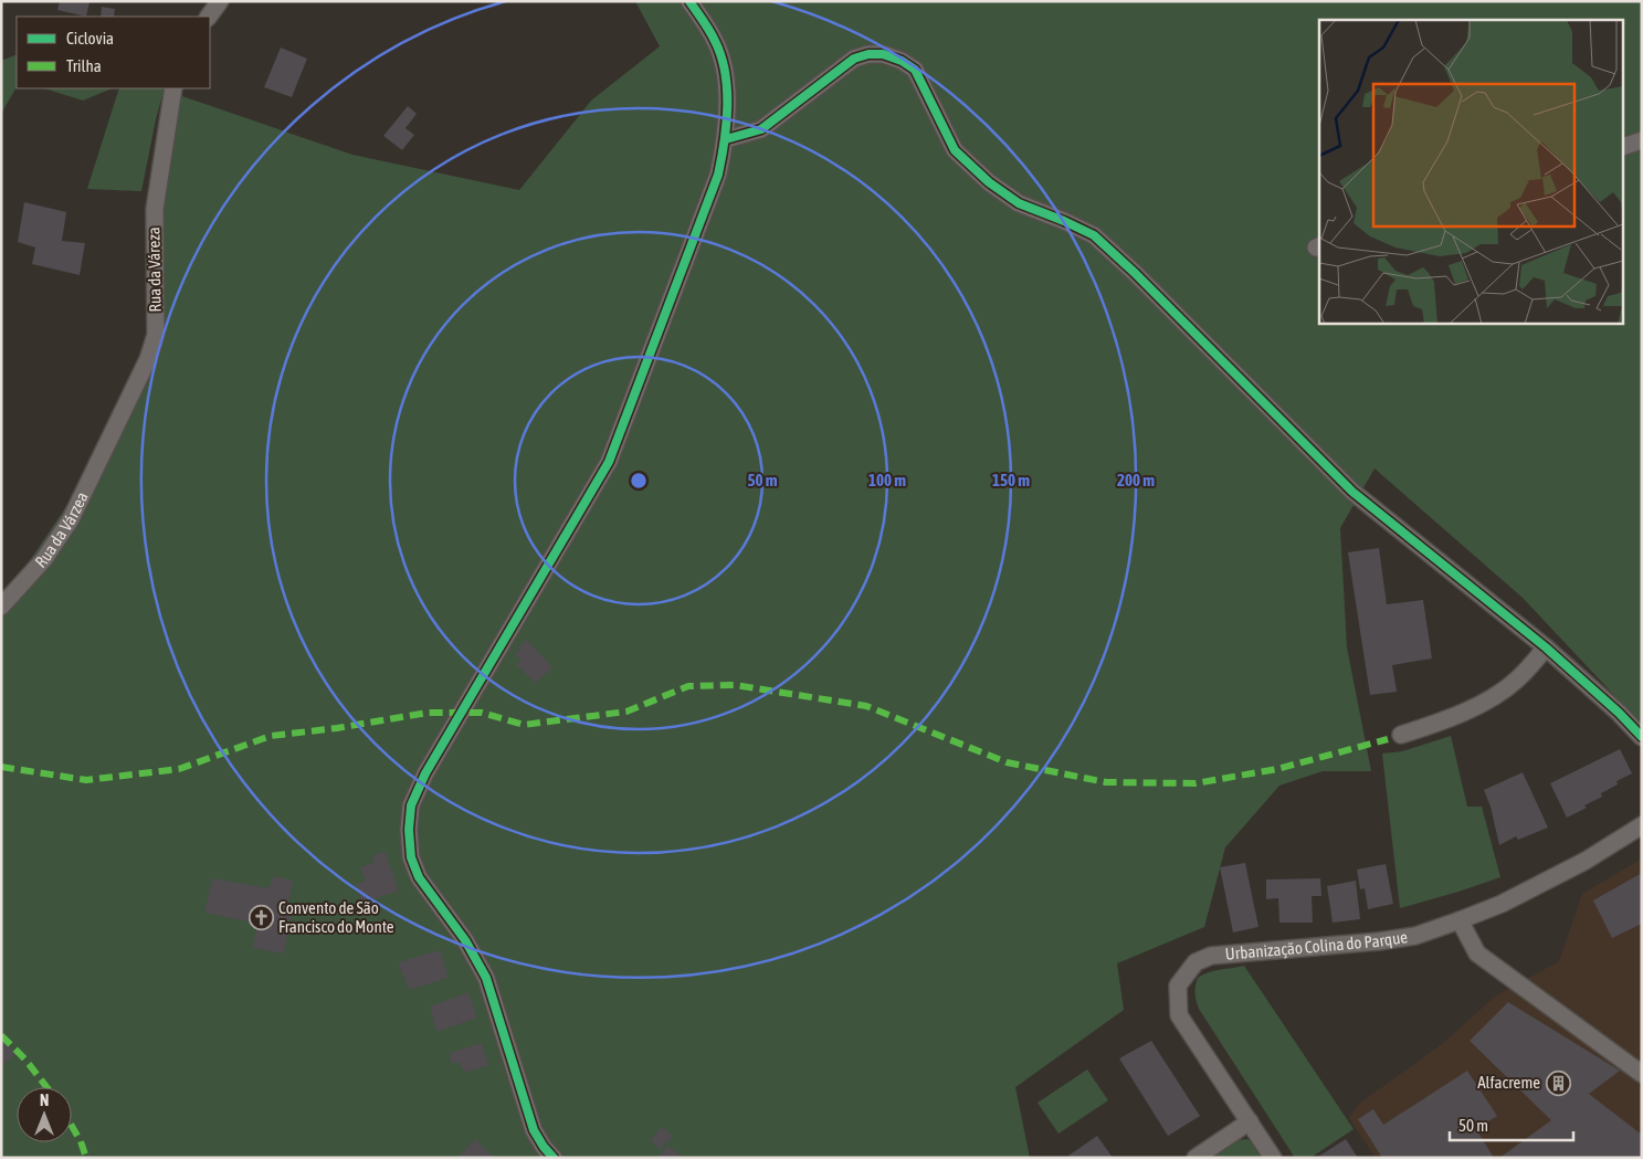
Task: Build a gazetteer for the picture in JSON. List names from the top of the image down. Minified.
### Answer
{"streets":{"street":["Rua da Váreza","Rua da Várzea","Urbanização Colina do Parque"]},"crossings":[["Rua da Váreza","Rua da Várzea"]],"places":{"church":["Convento de São Francisco do Monte"],"building":["Alfacreme"]},"legend":["Ciclovia","Trilha"],"scale_bar":"50 m","north":"top","rings":["50 m","100 m","150 m","200 m"]}
